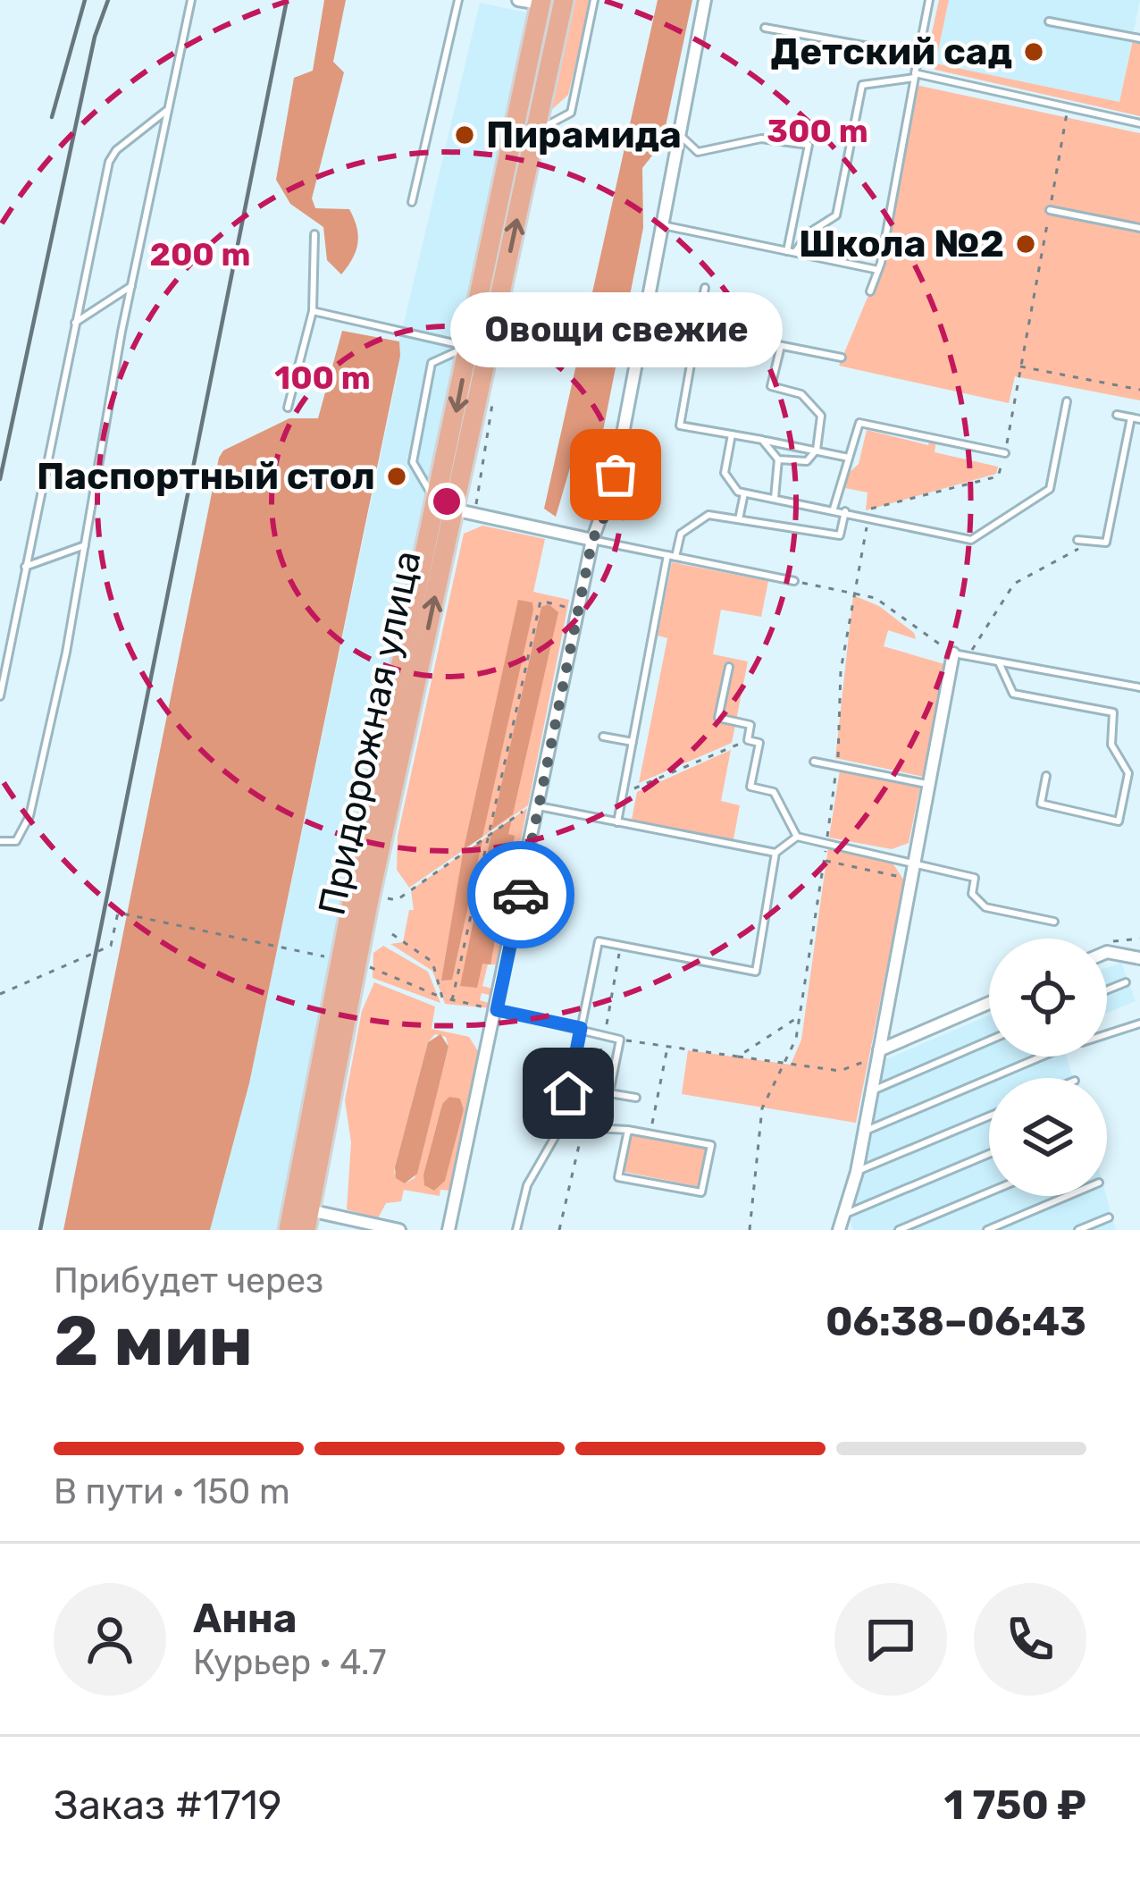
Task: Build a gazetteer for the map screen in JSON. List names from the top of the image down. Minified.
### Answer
{"streets":{"main road":["Придорожная улица"]},"places":["Детский сад","Пирамида","Школа №2","Овощи свежие","Паспортный стол"],"page":{"bubble":"Овощи свежие","heading":["2 мин","Прибудет через","06:38–06:43"],"panel":["Анна","Курьер · 4.7","Заказ #1719","1 750 ₽"],"bar":"В пути · 150 m"},"rings":["300 m","200 m","100 m"]}
